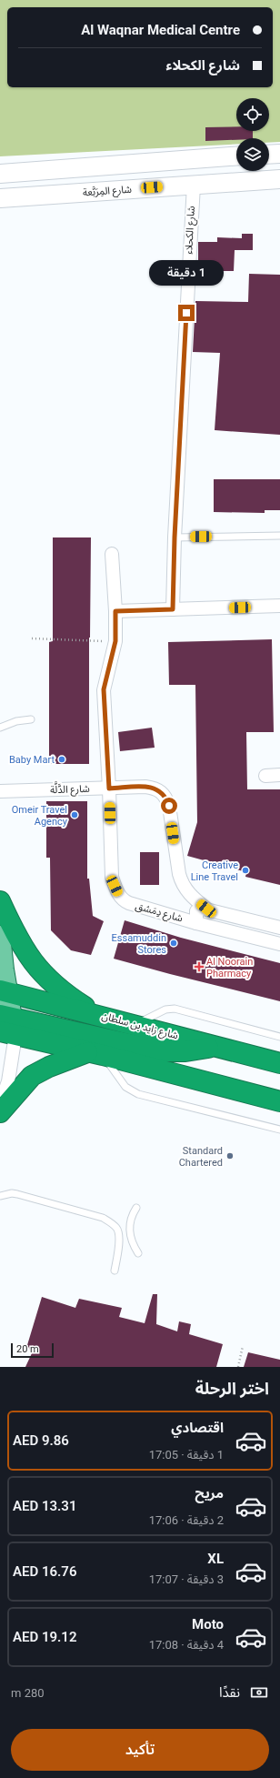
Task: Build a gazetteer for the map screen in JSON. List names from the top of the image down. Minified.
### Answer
{"streets":{"highway":["شارع زايد بن سلطان"],"street":["شارع المِرَبَّعة","شارع الكحلاء","شارع الدَّلَّة","شارع دِمَشق"]},"crossings":[["شارع المِرَبَّعة","شارع الكحلاء"],["شارع الدَّلَّة","شارع دِمَشق"]],"places":{"other":["Baby Mart","Omeir Travel Agency","Creative Line Travel","Essamuddin Stores","Standard Chartered"],"health":["Al Noorain Pharmacy"]},"scale_bar":"20 m","page":{"banner":["Al Waqnar Medical Centre","شارع الكحلاء"],"bubble":"1 دقيقة","scale":"20 m","heading":"اختر الرحلة","list":[{"name":"اقتصادي","note":"1 دقيقة · 17:05","value":"AED 9.86"},{"name":"مريح","note":"2 دقيقة · 17:06","value":"AED 13.31"},{"name":"XL","note":"3 دقيقة · 17:07","value":"AED 16.76"},{"name":"Moto","note":"4 دقيقة · 17:08","value":"AED 19.12"}],"pay":["نقدًا","280 m"],"buttons":"تأكيد"}}
